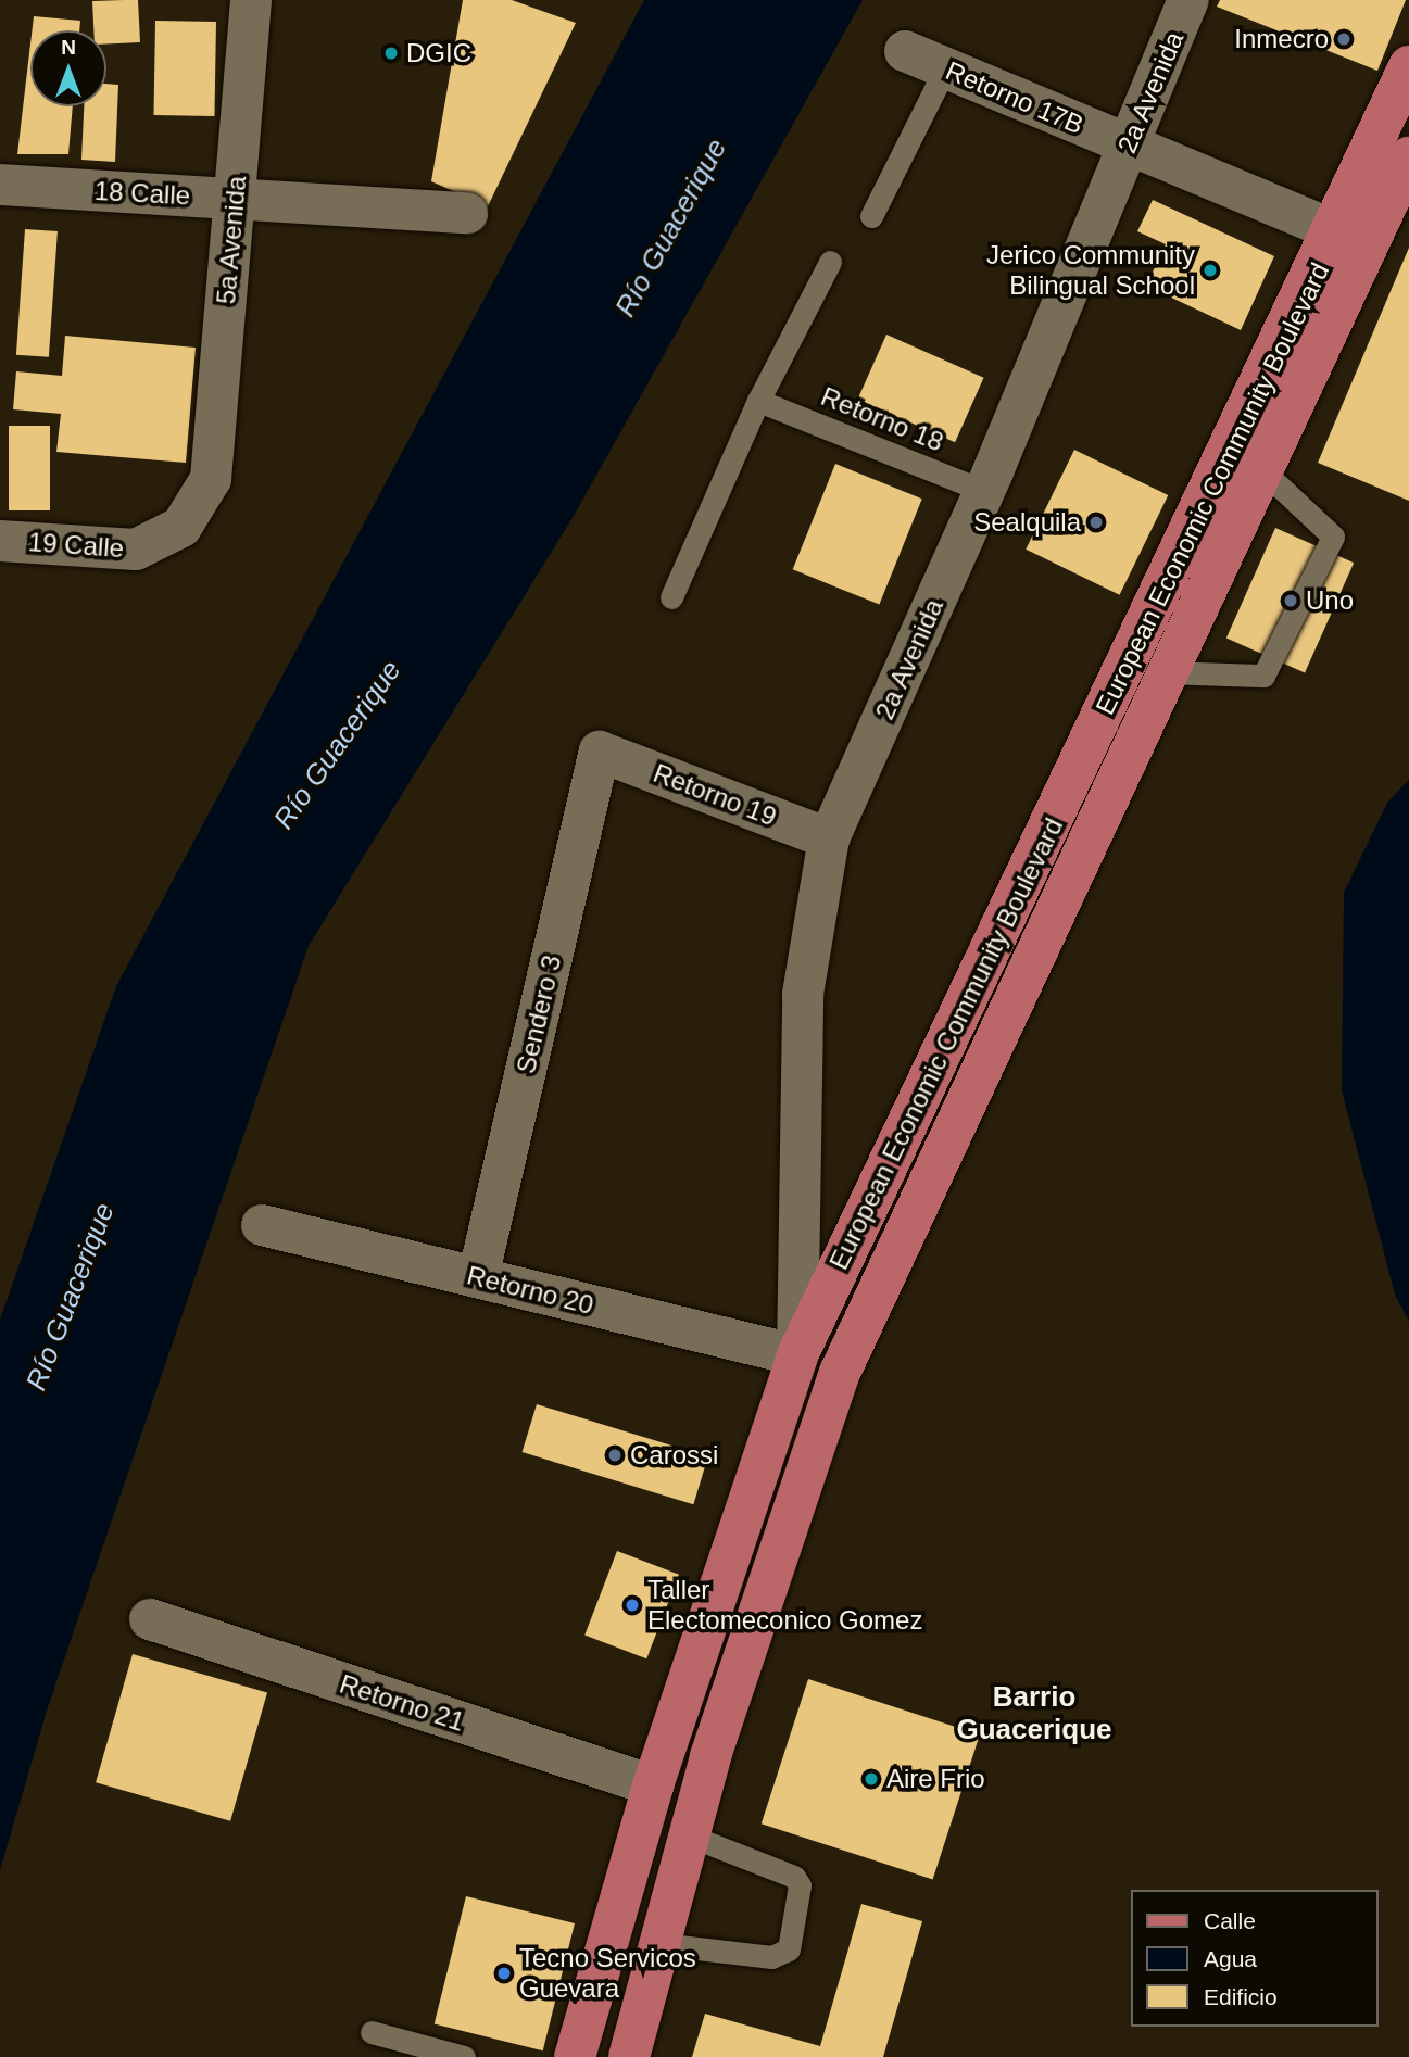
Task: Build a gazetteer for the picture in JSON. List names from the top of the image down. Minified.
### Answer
{"streets":{"main road":["European Economic Community Boulevard"],"street":["2a Avenida","Retorno 17B","18 Calle","5a Avenida","19 Calle","Retorno 19","Sendero 3","Retorno 20","Retorno 21"],"lane":["Retorno 18"]},"crossings":[["2a Avenida","Retorno 17B"],["2a Avenida","Retorno 18"],["2a Avenida","European Economic Community Boulevard"],["2a Avenida","Retorno 19"],["2a Avenida","Retorno 20"],["Retorno 17B","European Economic Community Boulevard"],["18 Calle","5a Avenida"],["5a Avenida","19 Calle"],["European Economic Community Boulevard","Retorno 20"],["European Economic Community Boulevard","Retorno 21"],["Retorno 19","Sendero 3"],["Sendero 3","Retorno 20"]],"districts":["Barrio Guacerique"],"water":["Río Guacerique"],"places":["Inmecro","DGIC","Jerico Community Bilingual School","Sealquila","Uno","Carossi","Taller Electomeconico Gomez","Aire Frio","Tecno Servicos Guevara"],"legend":["Calle","Agua","Edificio"],"north":"top"}
